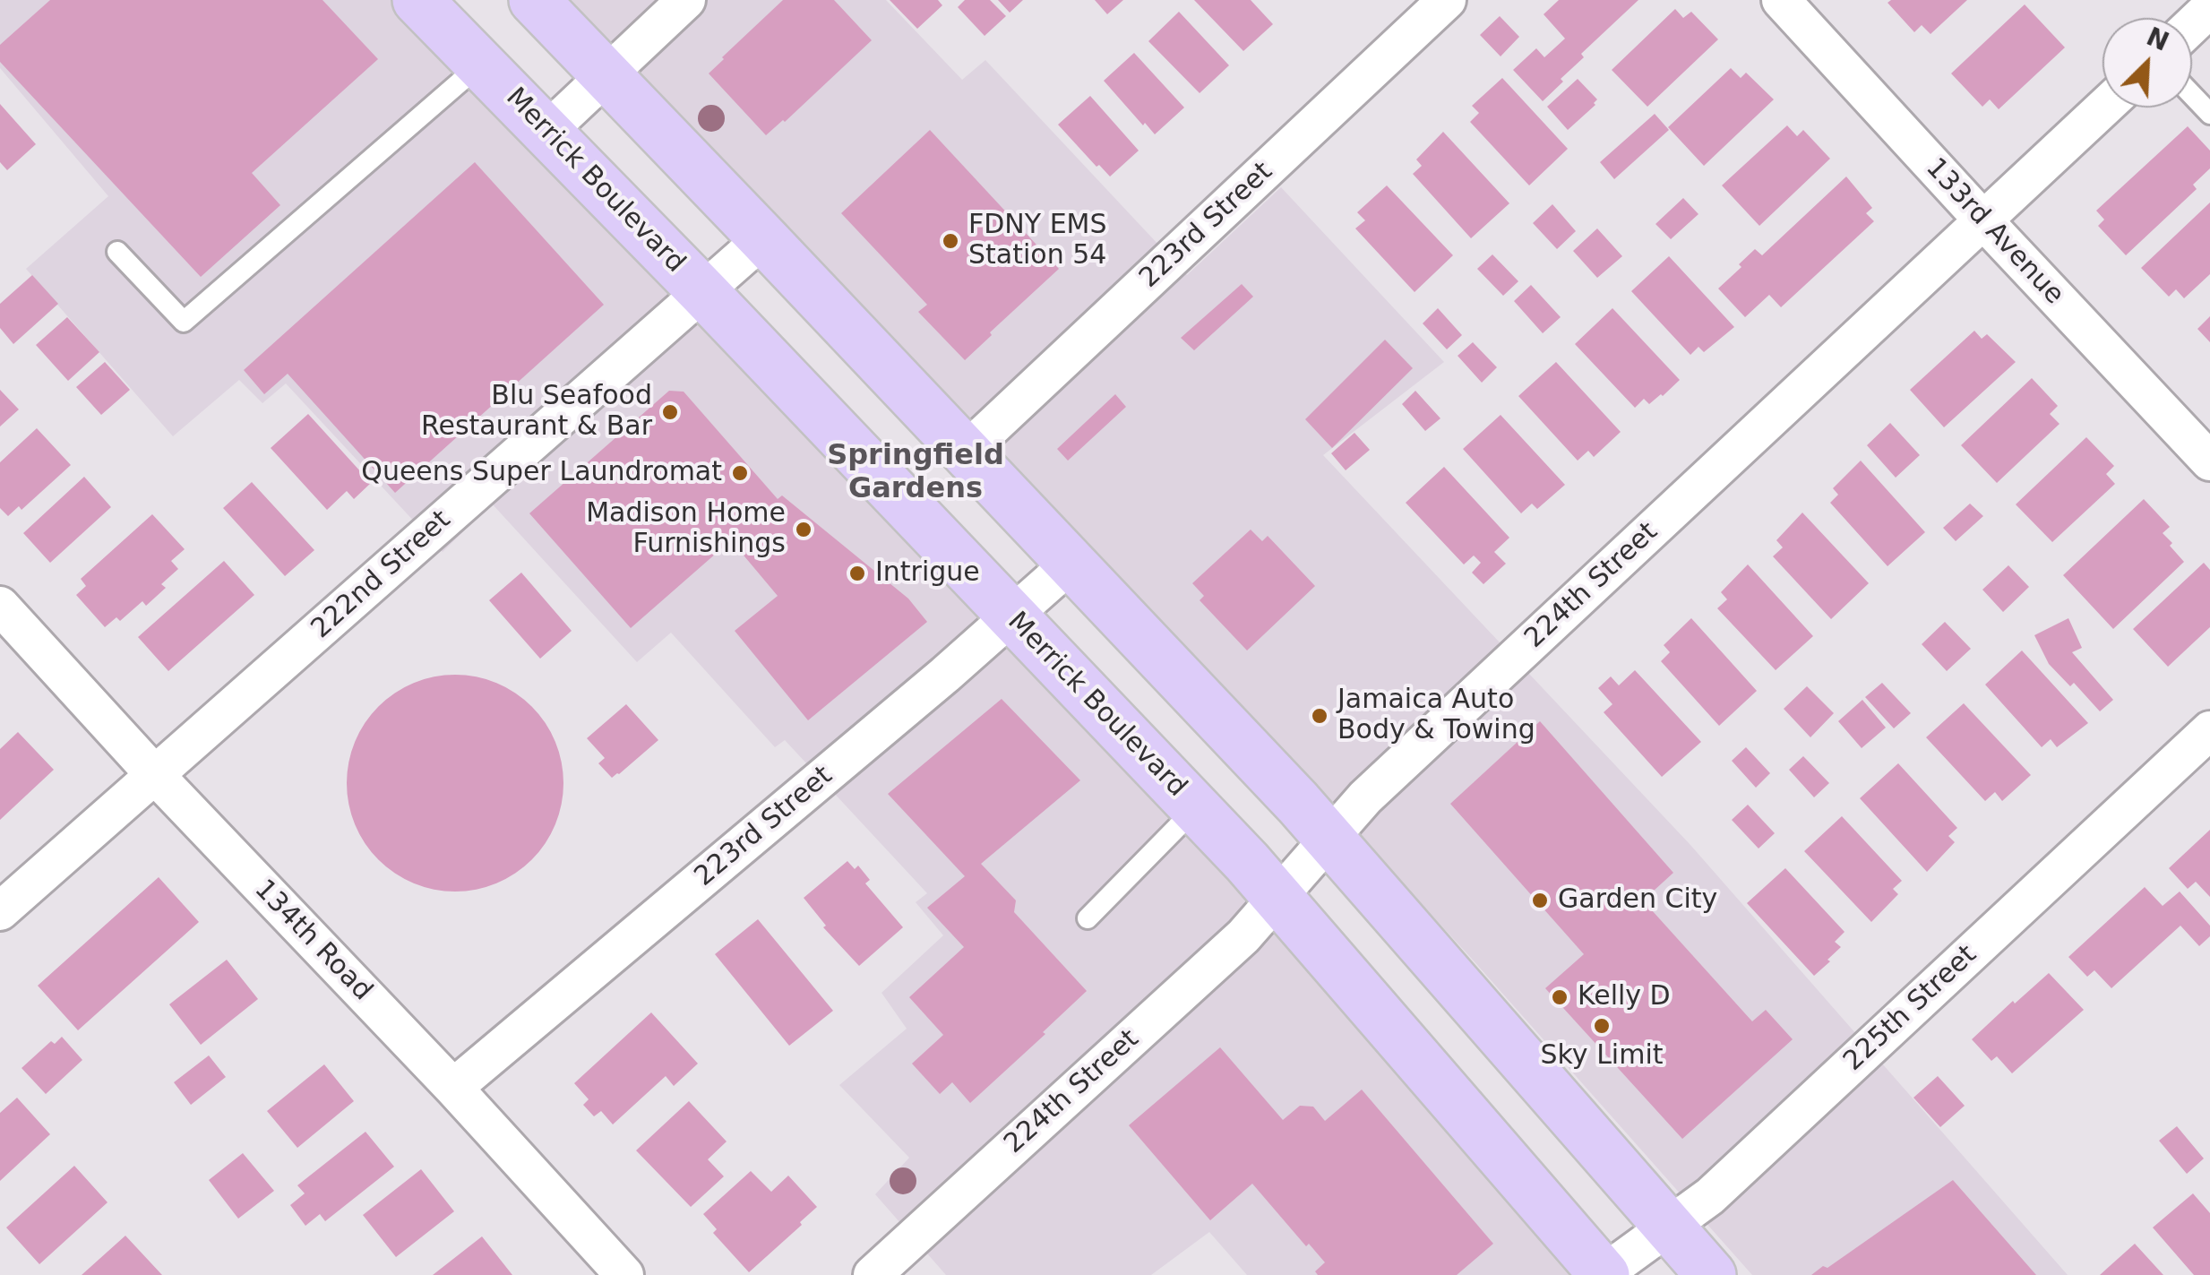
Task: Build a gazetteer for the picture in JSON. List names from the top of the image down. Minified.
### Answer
{"streets":{"main road":["Merrick Boulevard"],"street":["223rd Street","133rd Avenue","222nd Street","224th Street","134th Road","225th Street"]},"crossings":[["Merrick Boulevard","223rd Street"],["Merrick Boulevard","222nd Street"],["Merrick Boulevard","224th Street"],["Merrick Boulevard","225th Street"],["223rd Street","134th Road"],["133rd Avenue","224th Street"],["222nd Street","134th Road"]],"districts":["Springfield Gardens"],"places":["FDNY EMS Station 54","Blu Seafood Restaurant & Bar","Queens Super Laundromat","Madison Home Furnishings","Intrigue","Jamaica Auto Body & Towing","Garden City","Kelly D","Sky Limit"],"north":"top right"}
